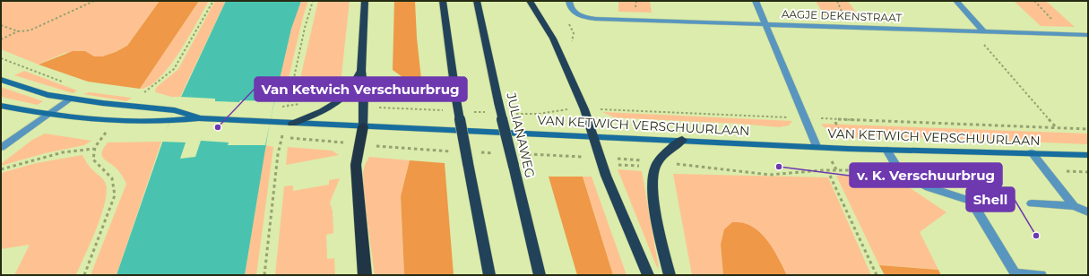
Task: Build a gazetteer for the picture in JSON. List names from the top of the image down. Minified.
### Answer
{"streets":{"highway":["JULIANAWEG"],"main road":["VAN KETWICH VERSCHUURLAAN"],"street":["AAGJE DEKENSTRAAT"]},"places":["Van Ketwich Verschuurbrug","v. K. Verschuurbrug","Shell"]}
